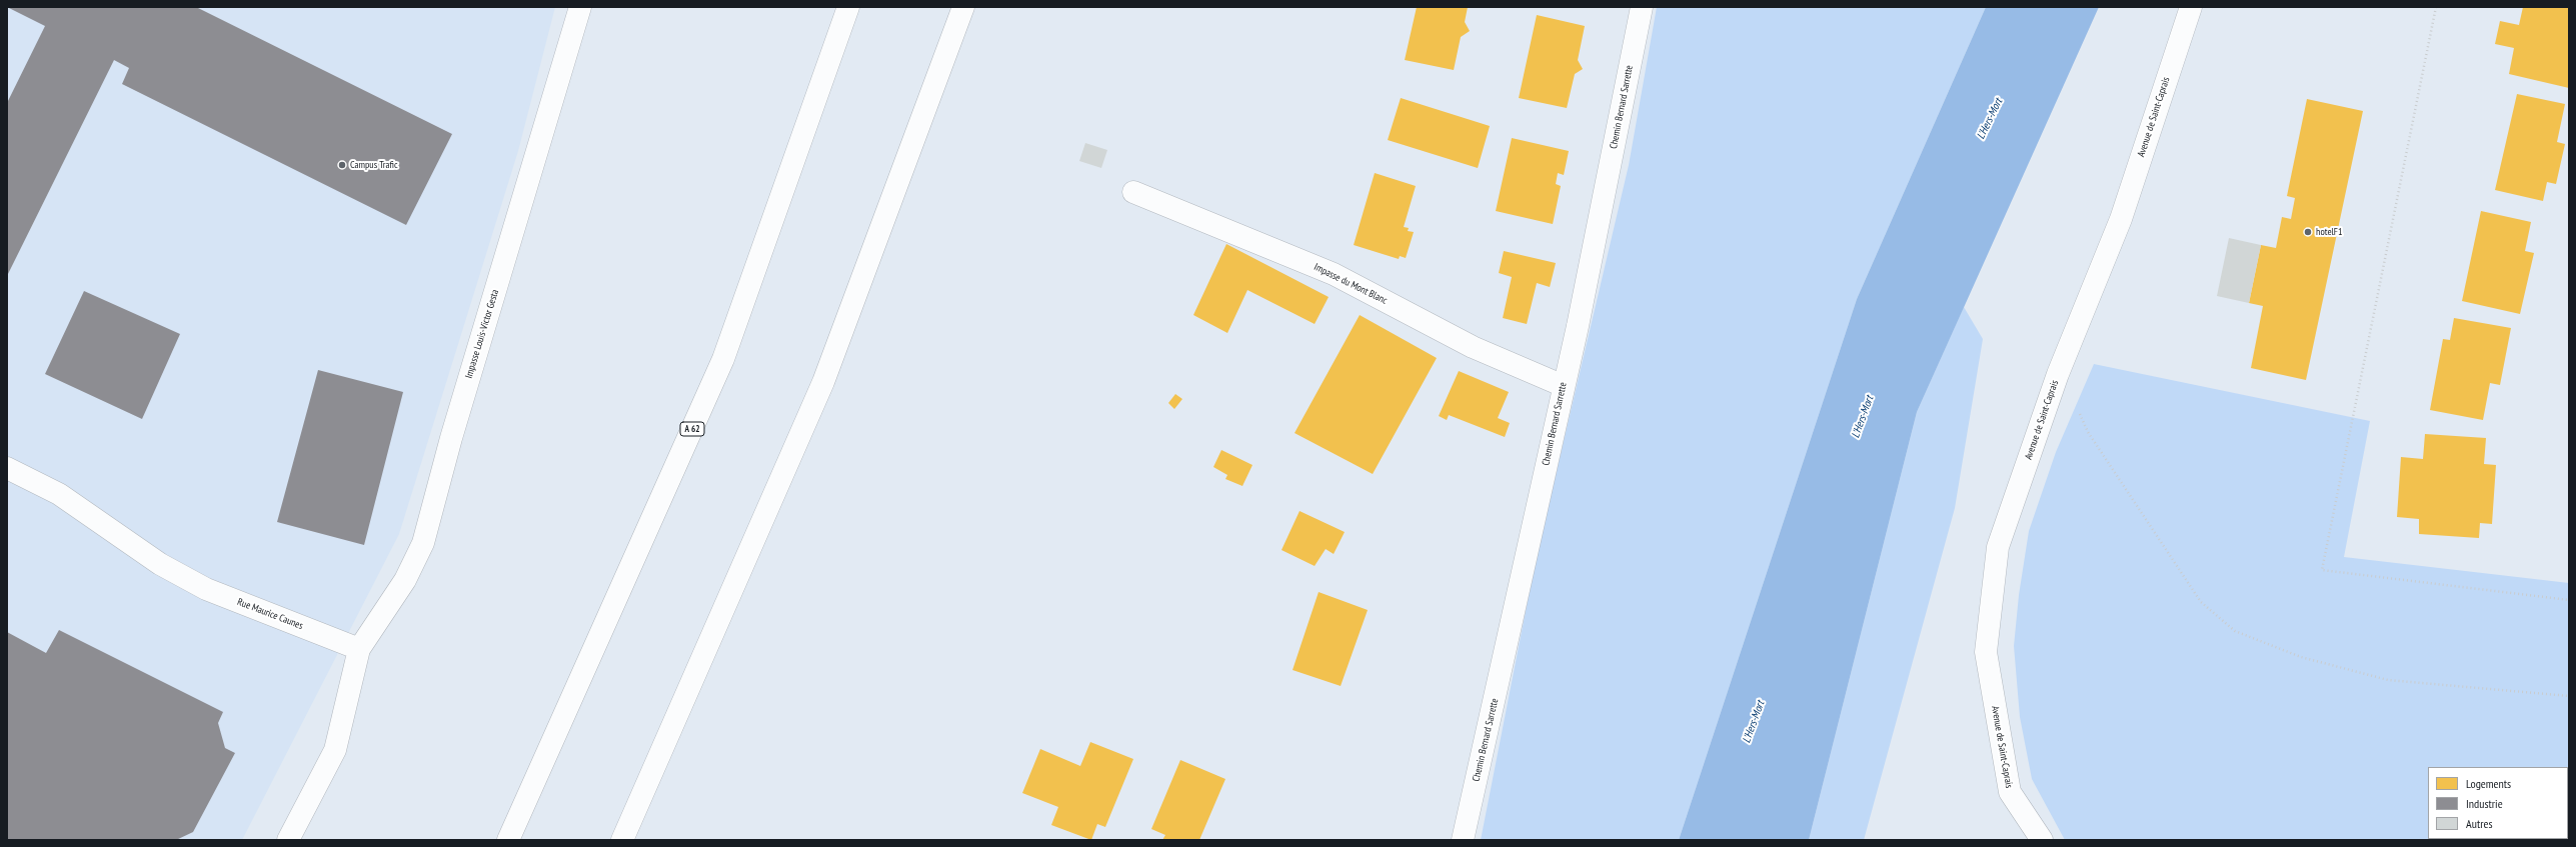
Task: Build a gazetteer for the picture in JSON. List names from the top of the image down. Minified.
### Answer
{"streets":{"main road":["Chemin Bernard Sarrette","Avenue de Saint-Caprais","Impasse du Mont Blanc","Impasse Louis-Victor Gesta","A 62","Rue Maurice Caunes"]},"crossings":[["Chemin Bernard Sarrette","Impasse du Mont Blanc"],["Impasse Louis-Victor Gesta","Rue Maurice Caunes"]],"water":["L'Hers-Mort"],"places":["Campus Trafic","hotelF1"],"legend":["Logements","Industrie","Autres"]}
